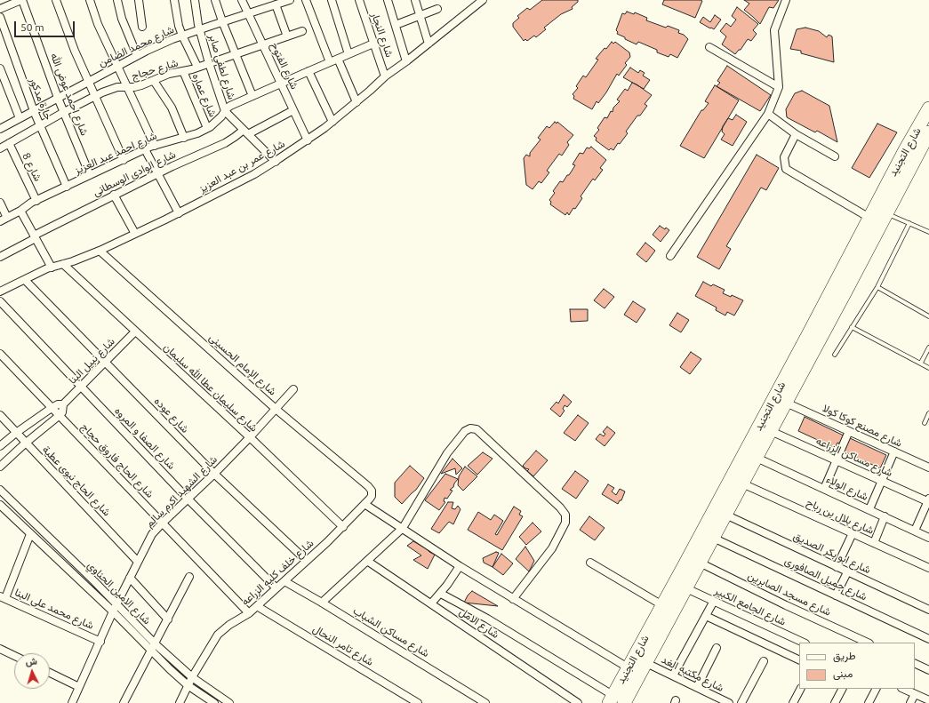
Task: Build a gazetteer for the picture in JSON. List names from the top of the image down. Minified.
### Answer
{"streets":{"highway":["شارع التجنيد"],"street":["شارع النجار","شارع محمد الضامن","شارع الفتوح","شارع لطفي صابر","شارع حجاج","شارع احمد عوض الله","شارع عماره","حارة مدكور","شارع احمد عبد العزيز","شارع عمر بن عبد العزيز","شارع 8","شارع الوادى الوسطانى","شارع نبيل البنا","شارع الإمام الحسينى","شارع سليمان عطا الله سليمان","شارع عوده","شارع مصنع كوكا كولا","شارع الصفا و المروه","شارع مساكن الزراعه","شارع الحاج فاروق حجاج","شارع الحاج نبوى عطية","شارع الولاء","شارع الشهيد اكرم سالم","شارع بلال بن رباح","شارع ابو بكر الصديق","شارع خلف كليه الزراعه","شارع جميل الصافورى","شارع الامين الحناوي","شارع مسجد الصابرين","شارع الجامع الكبير","شارع محمد على البنا","شارع الامل","شارع مساكن الشباب","شارع تامر النحال","شارع مكتبه الغد"]},"crossings":[["شارع النجار","شارع احمد عبد العزيز"],["شارع النجار","شارع عمر بن عبد العزيز"],["شارع محمد الضامن","شارع الفتوح"],["شارع محمد الضامن","شارع لطفي صابر"],["شارع محمد الضامن","شارع احمد عوض الله"],["شارع محمد الضامن","حارة مدكور"],["شارع الفتوح","شارع حجاج"],["شارع الفتوح","شارع احمد عبد العزيز"],["شارع الفتوح","شارع عمر بن عبد العزيز"],["شارع الفتوح","شارع الوادى الوسطانى"],["شارع لطفي صابر","شارع حجاج"],["شارع لطفي صابر","شارع احمد عبد العزيز"],["شارع لطفي صابر","شارع عمر بن عبد العزيز"],["شارع لطفي صابر","شارع الوادى الوسطانى"],["شارع حجاج","شارع احمد عوض الله"],["شارع حجاج","شارع عماره"],["شارع حجاج","حارة مدكور"],["شارع حجاج","شارع 8"],["شارع احمد عوض الله","شارع احمد عبد العزيز"],["شارع عماره","شارع احمد عبد العزيز"],["حارة مدكور","شارع احمد عبد العزيز"],["شارع التجنيد","شارع مصنع كوكا كولا"],["شارع التجنيد","شارع مساكن الزراعه"],["شارع التجنيد","شارع الولاء"],["شارع التجنيد","شارع بلال بن رباح"],["شارع التجنيد","شارع ابو بكر الصديق"],["شارع التجنيد","شارع جميل الصافورى"],["شارع التجنيد","شارع مسجد الصابرين"],["شارع التجنيد","شارع الجامع الكبير"],["شارع التجنيد","شارع مكتبه الغد"],["شارع احمد عبد العزيز","شارع 8"],["شارع عمر بن عبد العزيز","شارع الإمام الحسينى"],["شارع عمر بن عبد العزيز","شارع سليمان عطا الله سليمان"],["شارع عمر بن عبد العزيز","شارع عوده"],["شارع نبيل البنا","شارع سليمان عطا الله سليمان"],["شارع نبيل البنا","شارع عوده"],["شارع نبيل البنا","شارع الصفا و المروه"],["شارع نبيل البنا","شارع الحاج فاروق حجاج"],["شارع نبيل البنا","شارع الحاج نبوى عطية"],["شارع الإمام الحسينى","شارع الشهيد اكرم سالم"],["شارع الإمام الحسينى","شارع خلف كليه الزراعه"],["شارع سليمان عطا الله سليمان","شارع الشهيد اكرم سالم"],["شارع سليمان عطا الله سليمان","شارع خلف كليه الزراعه"],["شارع عوده","شارع الشهيد اكرم سالم"],["شارع عوده","شارع خلف كليه الزراعه"],["شارع الصفا و المروه","شارع الشهيد اكرم سالم"],["شارع الصفا و المروه","شارع خلف كليه الزراعه"],["شارع الحاج فاروق حجاج","شارع الشهيد اكرم سالم"],["شارع الحاج فاروق حجاج","شارع خلف كليه الزراعه"],["شارع الحاج نبوى عطية","شارع الشهيد اكرم سالم"],["شارع الشهيد اكرم سالم","شارع الامين الحناوي"],["شارع الشهيد اكرم سالم","شارع محمد على البنا"],["شارع خلف كليه الزراعه","شارع الامين الحناوي"],["شارع خلف كليه الزراعه","شارع مساكن الشباب"],["شارع خلف كليه الزراعه","شارع تامر النحال"]],"legend":["طريق","مبنى"],"scale_bar":"50 m","north":"top"}
